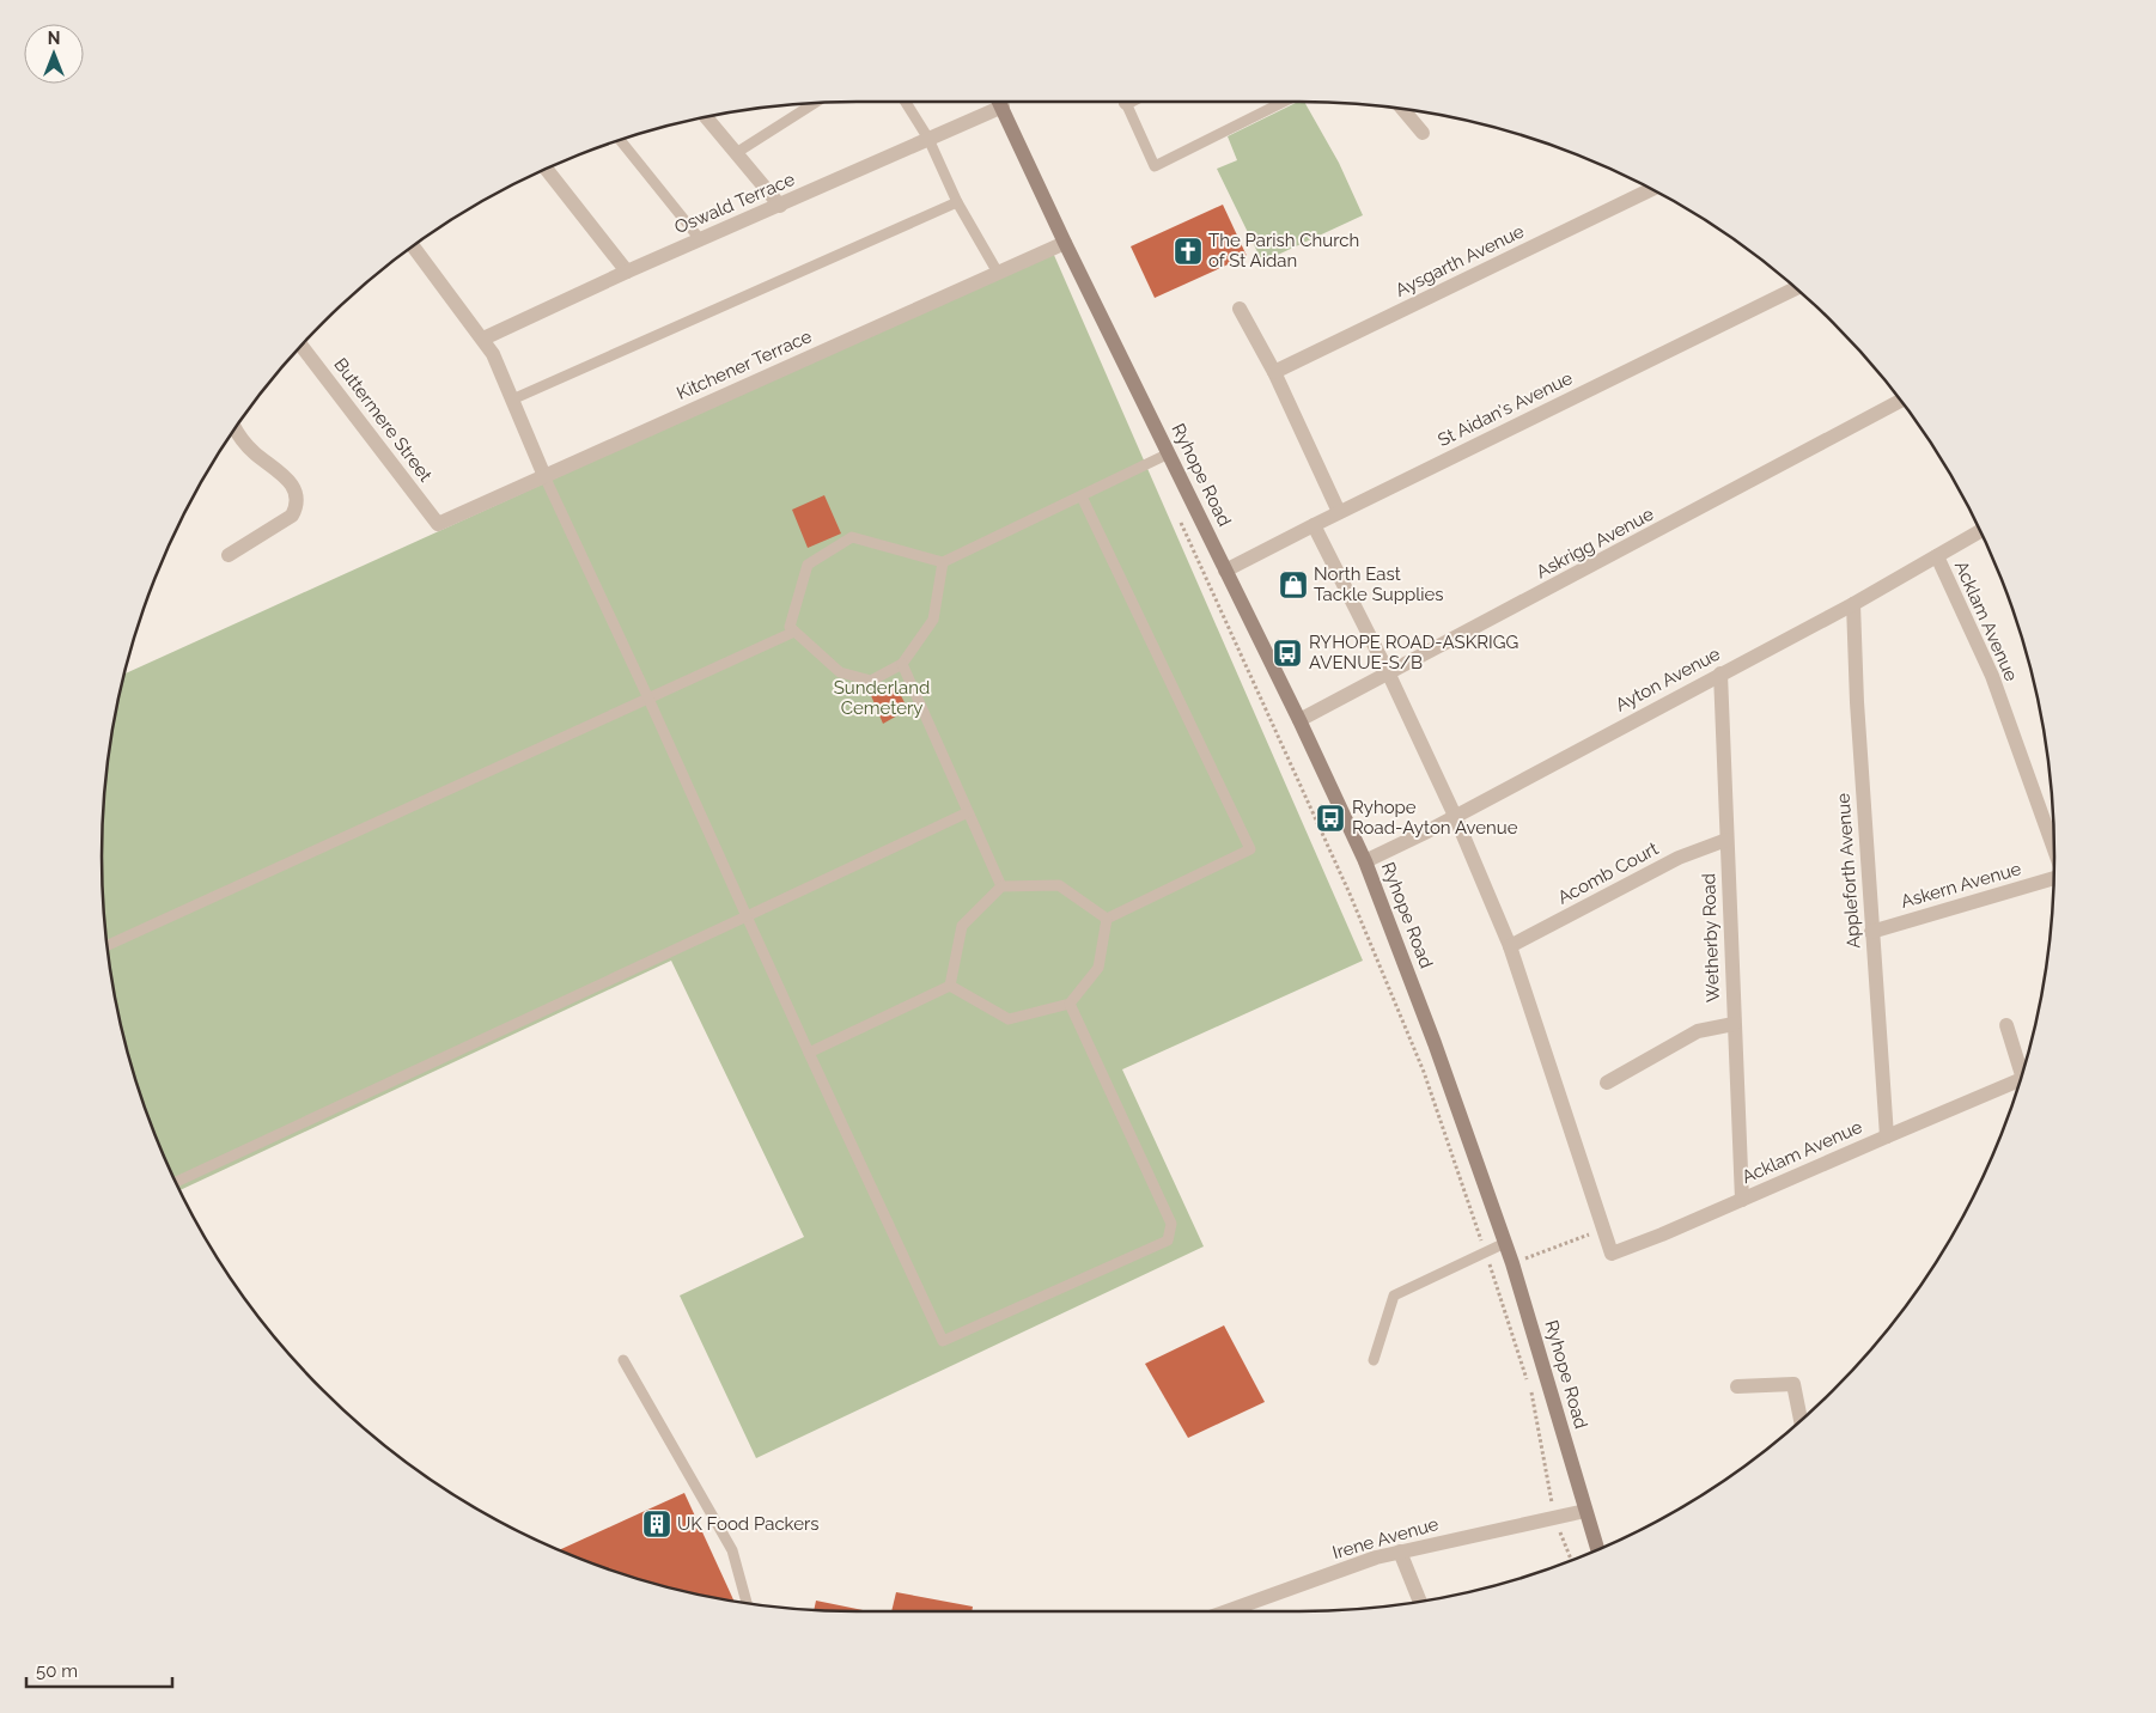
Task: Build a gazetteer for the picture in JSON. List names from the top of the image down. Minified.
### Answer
{"streets":{"main road":["Ryhope Road"],"street":["Oswald Terrace","Aysgarth Avenue","Kitchener Terrace","St Aidan's Avenue","Buttermere Street","Askrigg Avenue","Acklam Avenue","Ayton Avenue","Appleforth Avenue","Acomb Court","Askern Avenue","Wetherby Road","Irene Avenue"]},"crossings":[["Oswald Terrace","Ryhope Road"],["Kitchener Terrace","Buttermere Street"],["Kitchener Terrace","Ryhope Road"],["St Aidan's Avenue","Ryhope Road"],["Ryhope Road","Askrigg Avenue"],["Ryhope Road","Ayton Avenue"],["Ryhope Road","Irene Avenue"],["Acklam Avenue","Ayton Avenue"],["Acklam Avenue","Appleforth Avenue"],["Acklam Avenue","Wetherby Road"],["Ayton Avenue","Appleforth Avenue"],["Ayton Avenue","Wetherby Road"],["Appleforth Avenue","Askern Avenue"],["Acomb Court","Wetherby Road"]],"parks":["Sunderland Cemetery"],"places":{"church":["The Parish Church of St Aidan"],"shop":["North East Tackle Supplies"],"bus stop":["RYHOPE ROAD-ASKRIGG AVENUE-S/B","Ryhope Road-Ayton Avenue"],"building":["UK Food Packers"]},"scale_bar":"50 m","north":"top"}
